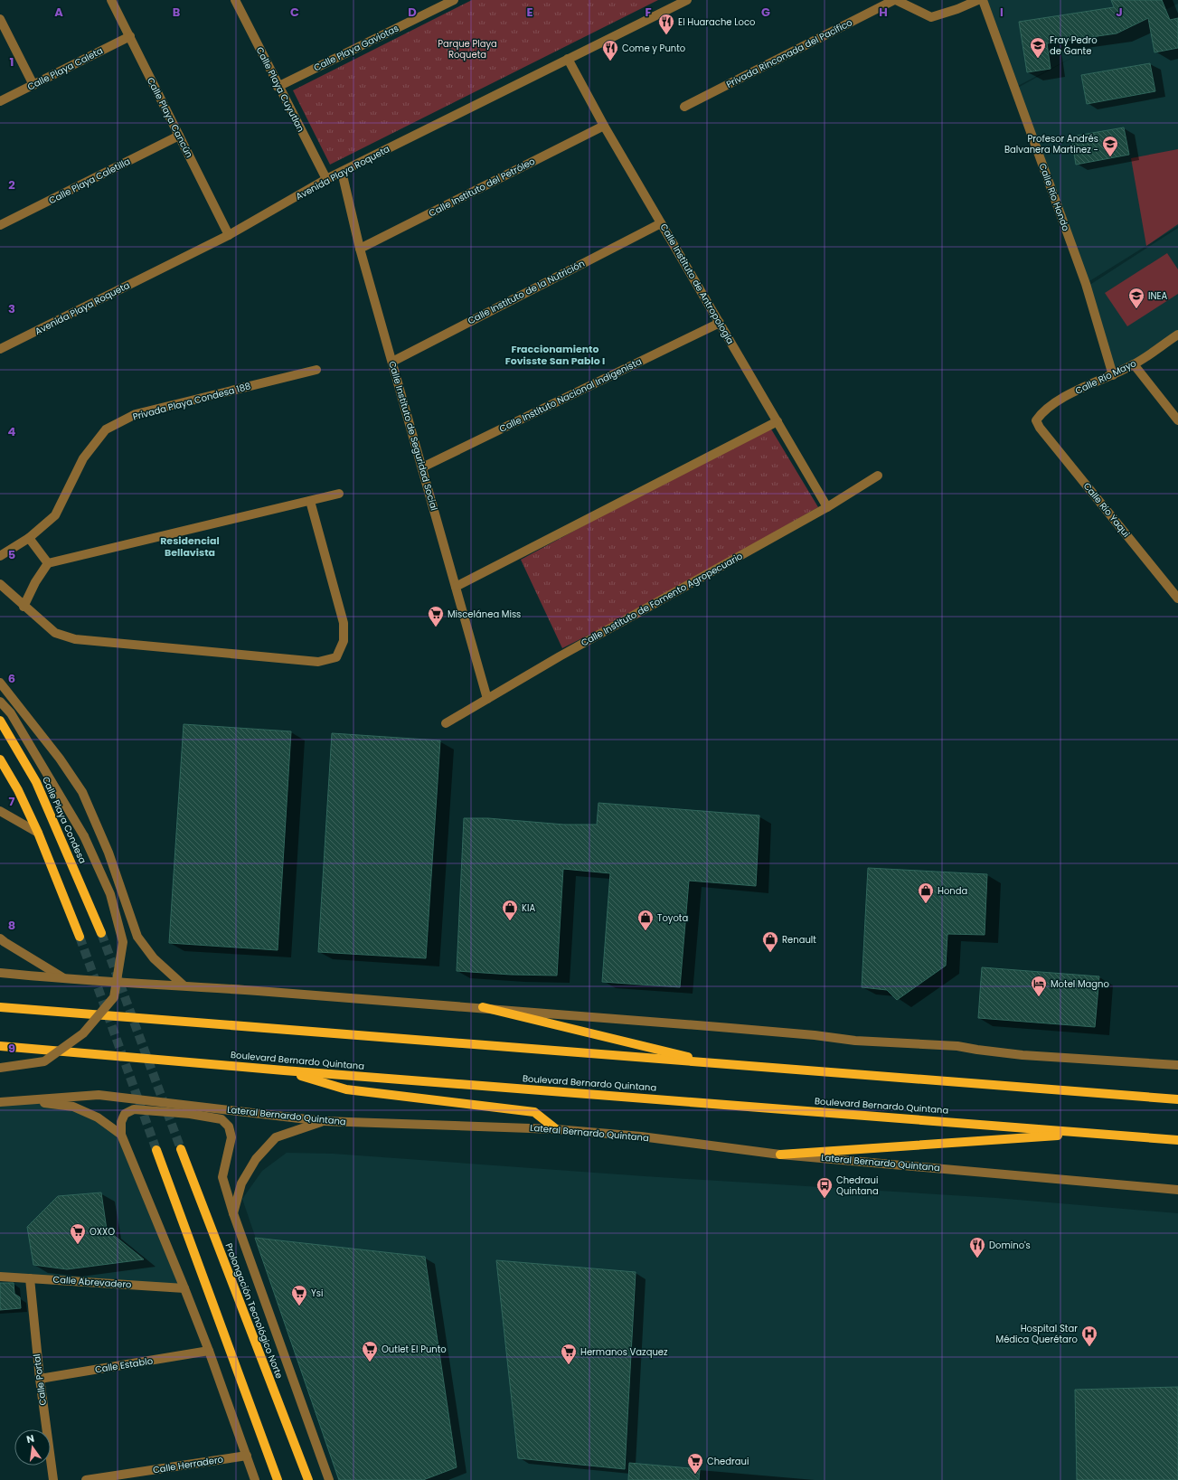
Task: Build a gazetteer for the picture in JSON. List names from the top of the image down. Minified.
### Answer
{"streets":{"main road":["Calle Playa Condesa","Boulevard Bernardo Quintana","Prolongación Tecnológico Norte"],"street":["Calle Playa Gaviotas","Privada Rinconada del Pacífico","Calle Playa Caleta","Calle Playa Cuyutlan","Calle Playa Cancún","Avenida Playa Roqueta","Calle Playa Caletilla","Calle Instituto del Petróleo","Calle Río Hondo","Calle Instituto de Antropología","Calle Instituto de la Nutrición","Calle Río Mayo","Calle Instituto Nacional Indigenista","Privada Playa Condesa 188","Calle Instituto de Seguridad Social","Calle Río Yaqui","Calle Instituto de Fomento Agropecuario","Lateral Bernardo Quintana","Calle Abrevadero","Calle Establo","Calle Portal","Calle Herradero"]},"crossings":[["Calle Playa Gaviotas","Calle Playa Cuyutlan"],["Calle Playa Caleta","Calle Playa Cancún"],["Calle Playa Cuyutlan","Avenida Playa Roqueta"],["Calle Playa Cancún","Avenida Playa Roqueta"],["Calle Playa Cancún","Calle Playa Caletilla"],["Avenida Playa Roqueta","Calle Instituto de Antropología"],["Avenida Playa Roqueta","Calle Instituto de Seguridad Social"],["Calle Instituto del Petróleo","Calle Instituto de Antropología"],["Calle Instituto del Petróleo","Calle Instituto de Seguridad Social"],["Calle Río Hondo","Calle Río Mayo"],["Calle Instituto de Antropología","Calle Instituto de la Nutrición"],["Calle Instituto de Antropología","Calle Instituto Nacional Indigenista"],["Calle Instituto de Antropología","Calle Instituto de Fomento Agropecuario"],["Calle Instituto de la Nutrición","Calle Instituto de Seguridad Social"],["Calle Río Mayo","Calle Río Yaqui"],["Calle Instituto Nacional Indigenista","Calle Instituto de Seguridad Social"],["Calle Instituto de Seguridad Social","Calle Instituto de Fomento Agropecuario"],["Calle Abrevadero","Calle Portal"],["Calle Establo","Calle Portal"]],"districts":["Fraccionamiento Fovisste San Pablo I","Residencial Bellavista"],"parks":["Parque Playa Roqueta"],"places":{"restaurant":["El Huarache Loco","Come y Punto","Domino's"],"school or university":["Fray Pedro de Gante","Profesor Andrés Balvanera Martinez -","INEA"],"supermarket":["Miscelánea Miss","OXXO","Ysi","Outlet El Punto","Hermanos Vazquez","Chedraui"],"shop":["Honda","KIA","Toyota","Renault"],"hotel":["Motel Magno"],"bus stop":["Chedraui Quintana"],"hospital":["Hospital Star Médica Querétaro"]},"north":"top","grid":{"columns":["A","B","C","D","E","F","G","H","I","J"],"rows":["1","2","3","4","5","6","7","8","9"]}}
